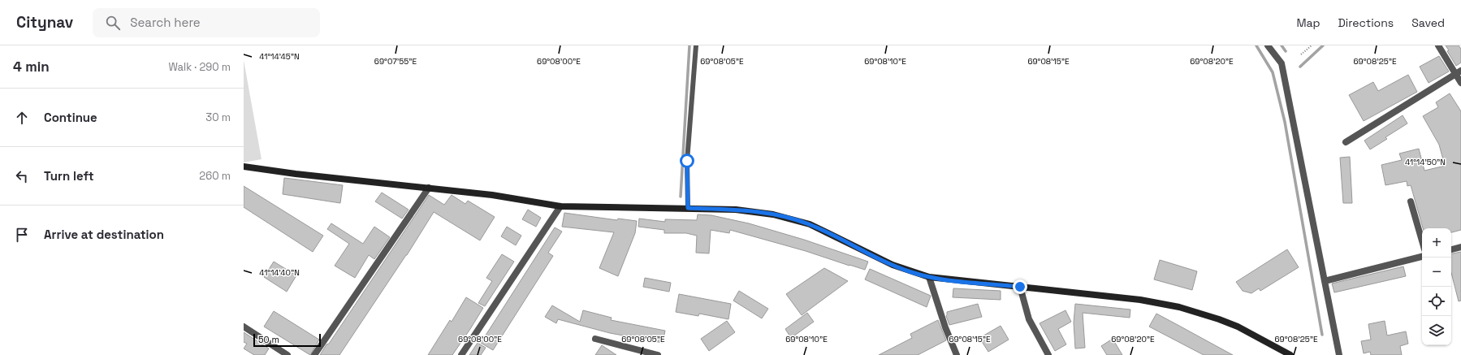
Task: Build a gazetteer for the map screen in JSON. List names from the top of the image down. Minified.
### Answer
{"scale_bar":"50 m","page":{"header":"Citynav","search":"Search here","nav":["Map","Directions","Saved"],"heading":["4 min","Walk · 290 m"],"list":[["Continue","30 m"],["Turn left","260 m"],"Arrive at destination"],"map_buttons":["+","−"],"scale":"50 m"},"coordinates":["41°14'45\"N","69°07'55\"E","69°08'00\"E","69°08'05\"E","69°08'10\"E","69°08'15\"E","69°08'20\"E","69°08'25\"E","41°14'50\"N","41°14'40\"N"]}
